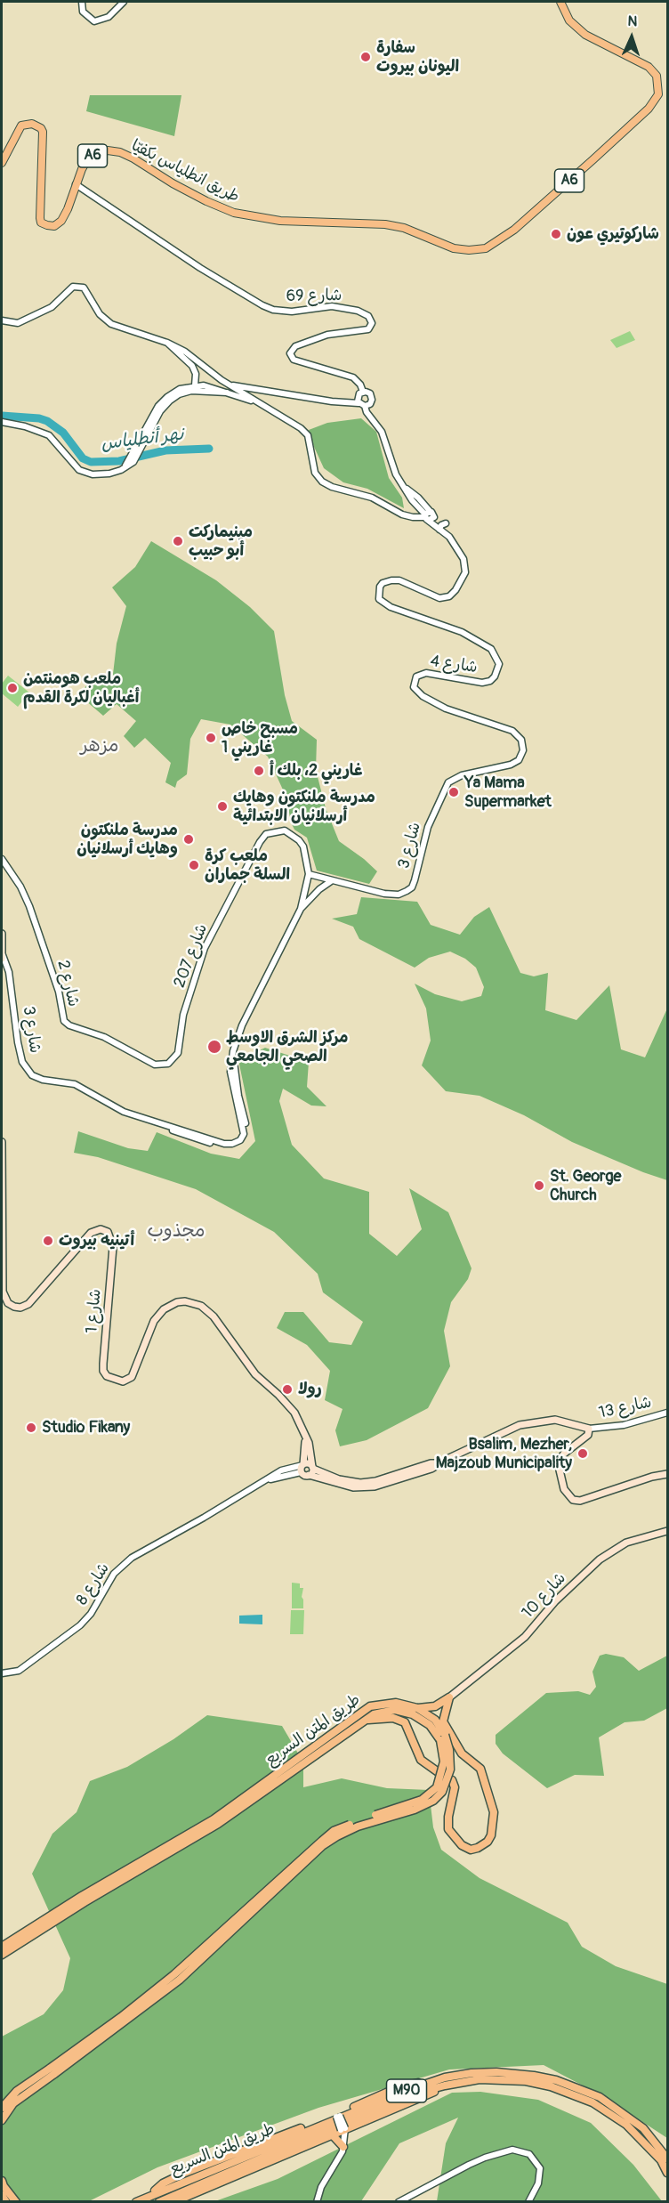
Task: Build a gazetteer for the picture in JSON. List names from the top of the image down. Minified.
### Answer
{"streets":{"highway":["A6","طريق انطلياس بكفيّا","طريق المتن السريع","M90"],"main road":["شارع 1","شارع 10"],"street":["شارع 69","شارع 4","شارع 3","شارع 207","شارع 2","شارع 13","شارع 8"]},"crossings":[["طريق انطلياس بكفيّا","شارع 69"],["شارع 69","شارع 4"],["شارع 4","شارع 3"],["شارع 3","شارع 207"],["شارع 207","شارع 2"],["شارع 1","شارع 8"]],"districts":["مزهر","مجذوب"],"water":["نهر أنطلياس"],"places":["سفارة اليونان بيروت","شاركوتيري عون","مينيماركت أبو حبيب","ملعب هومنتمن أغباليان لكرة القدم","مسبح خاص غاريني 1","غاريني 2، بلك أ","Ya Mama Supermarket","مدرسة ملنكتون وهايك أرسلانيان الابتدائية","مدرسة ملنكتون وهايك أرسلانيان","ملعب كرة السلة جماران","مركز الشرق الاوسط الصحي الجامعي","St. George Church","أتينيه بيروت","رولا","Studio Fikany","Bsalim, Mezher, Majzoub Municipality"],"north":"top"}
